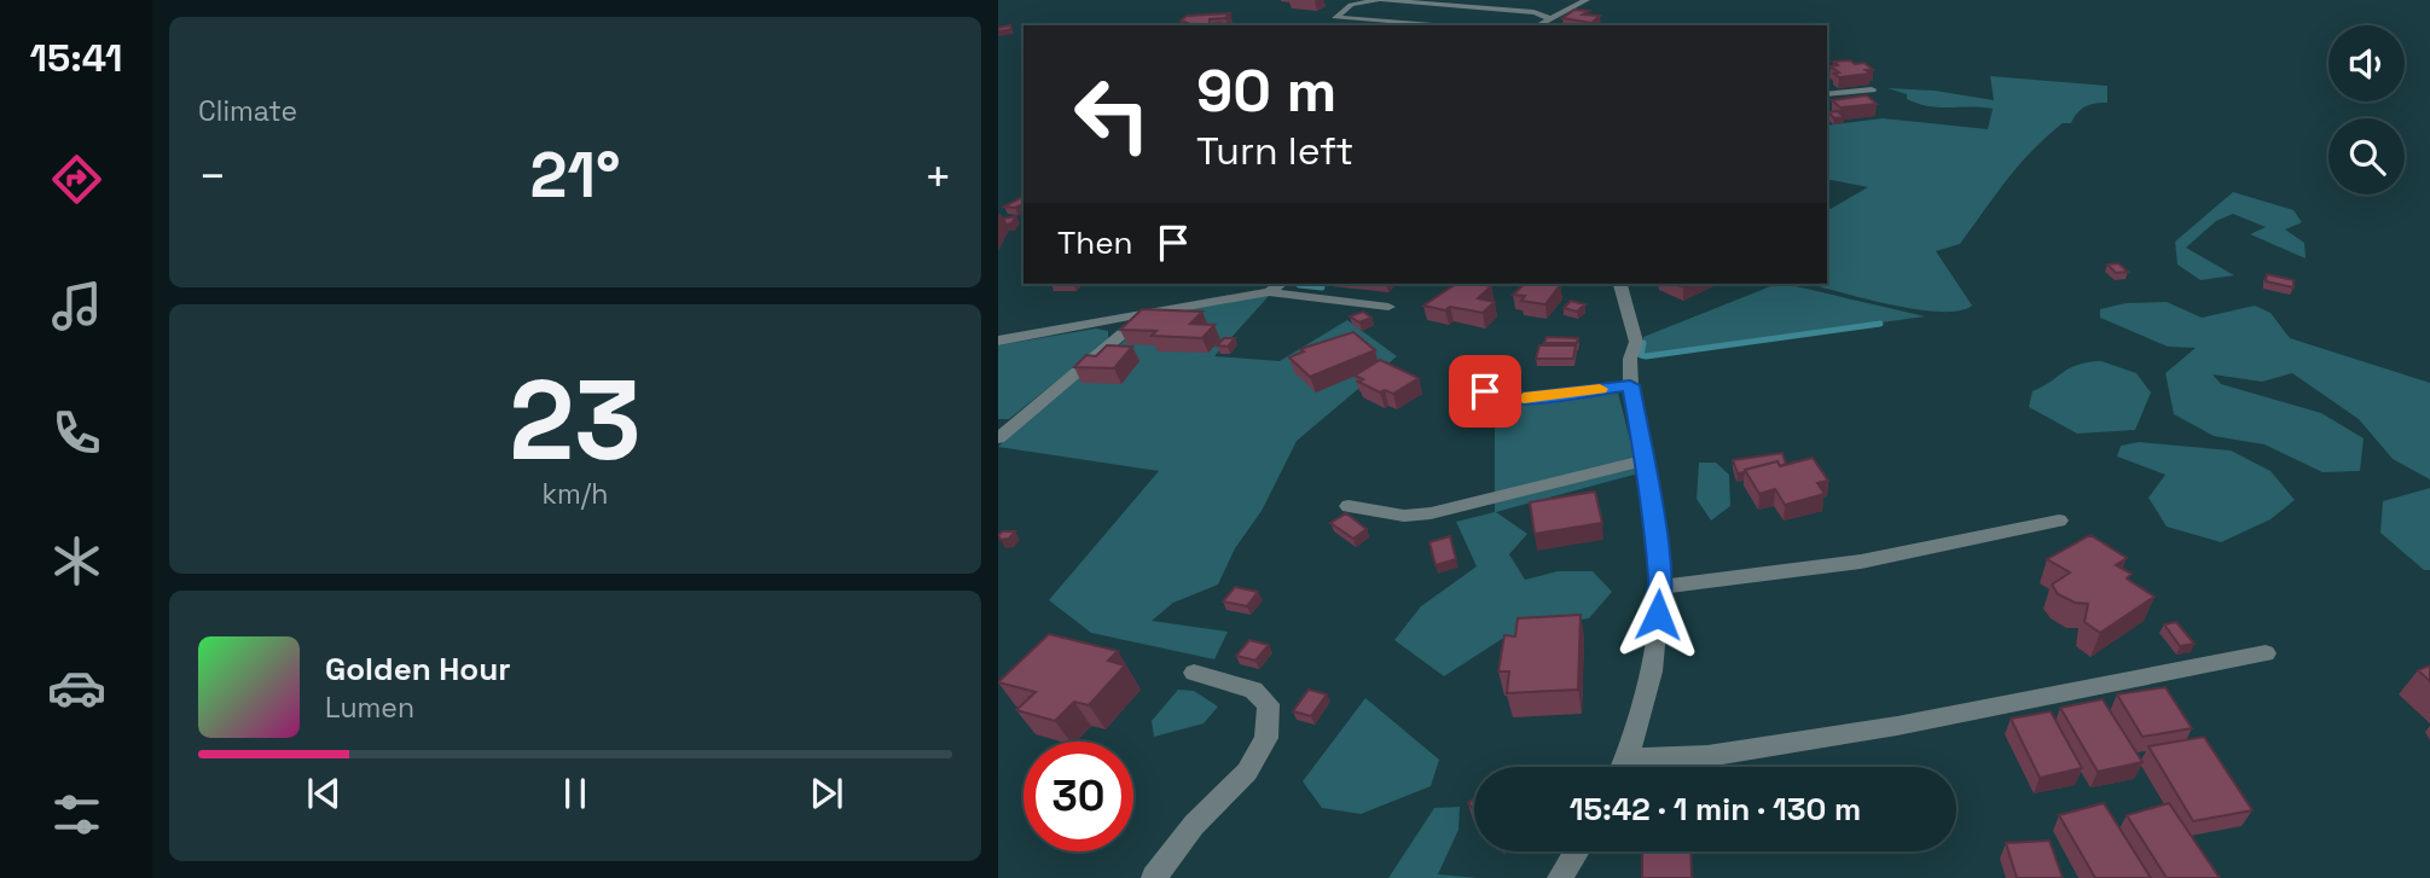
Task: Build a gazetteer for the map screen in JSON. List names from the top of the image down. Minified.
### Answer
{"page":{"tabs":"15:41","tile":["Climate",["23","km/h"]],"turn":["90 m","Turn left"],"heat":["−","21°","+"],"then":"Then","song":["Golden Hour","Lumen"],"limit":"30","trip":"15:42 · 1 min · 130 m"}}
